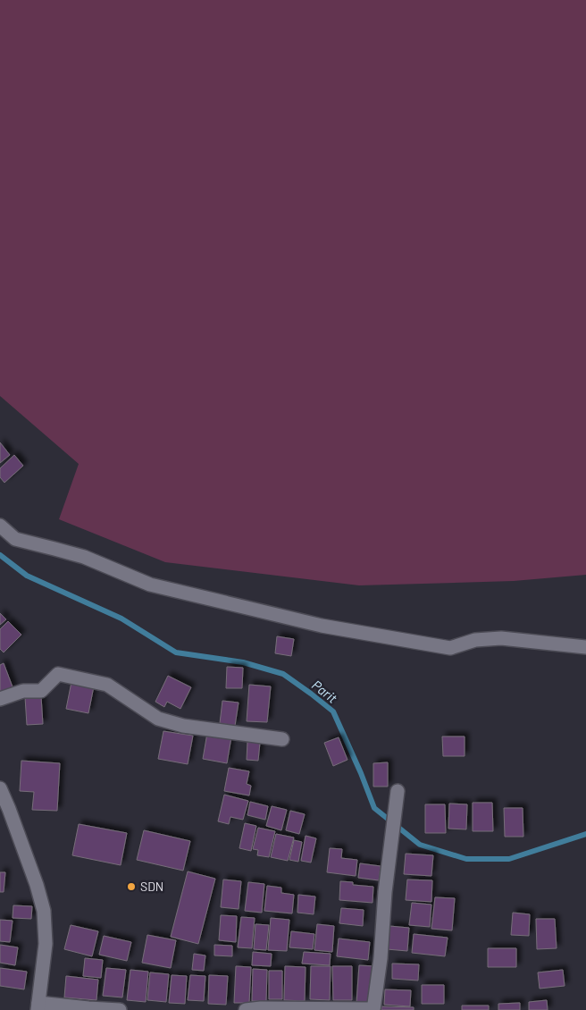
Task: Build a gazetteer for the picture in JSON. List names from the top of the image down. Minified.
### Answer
{"water":["Parit"],"places":["SDN"]}
